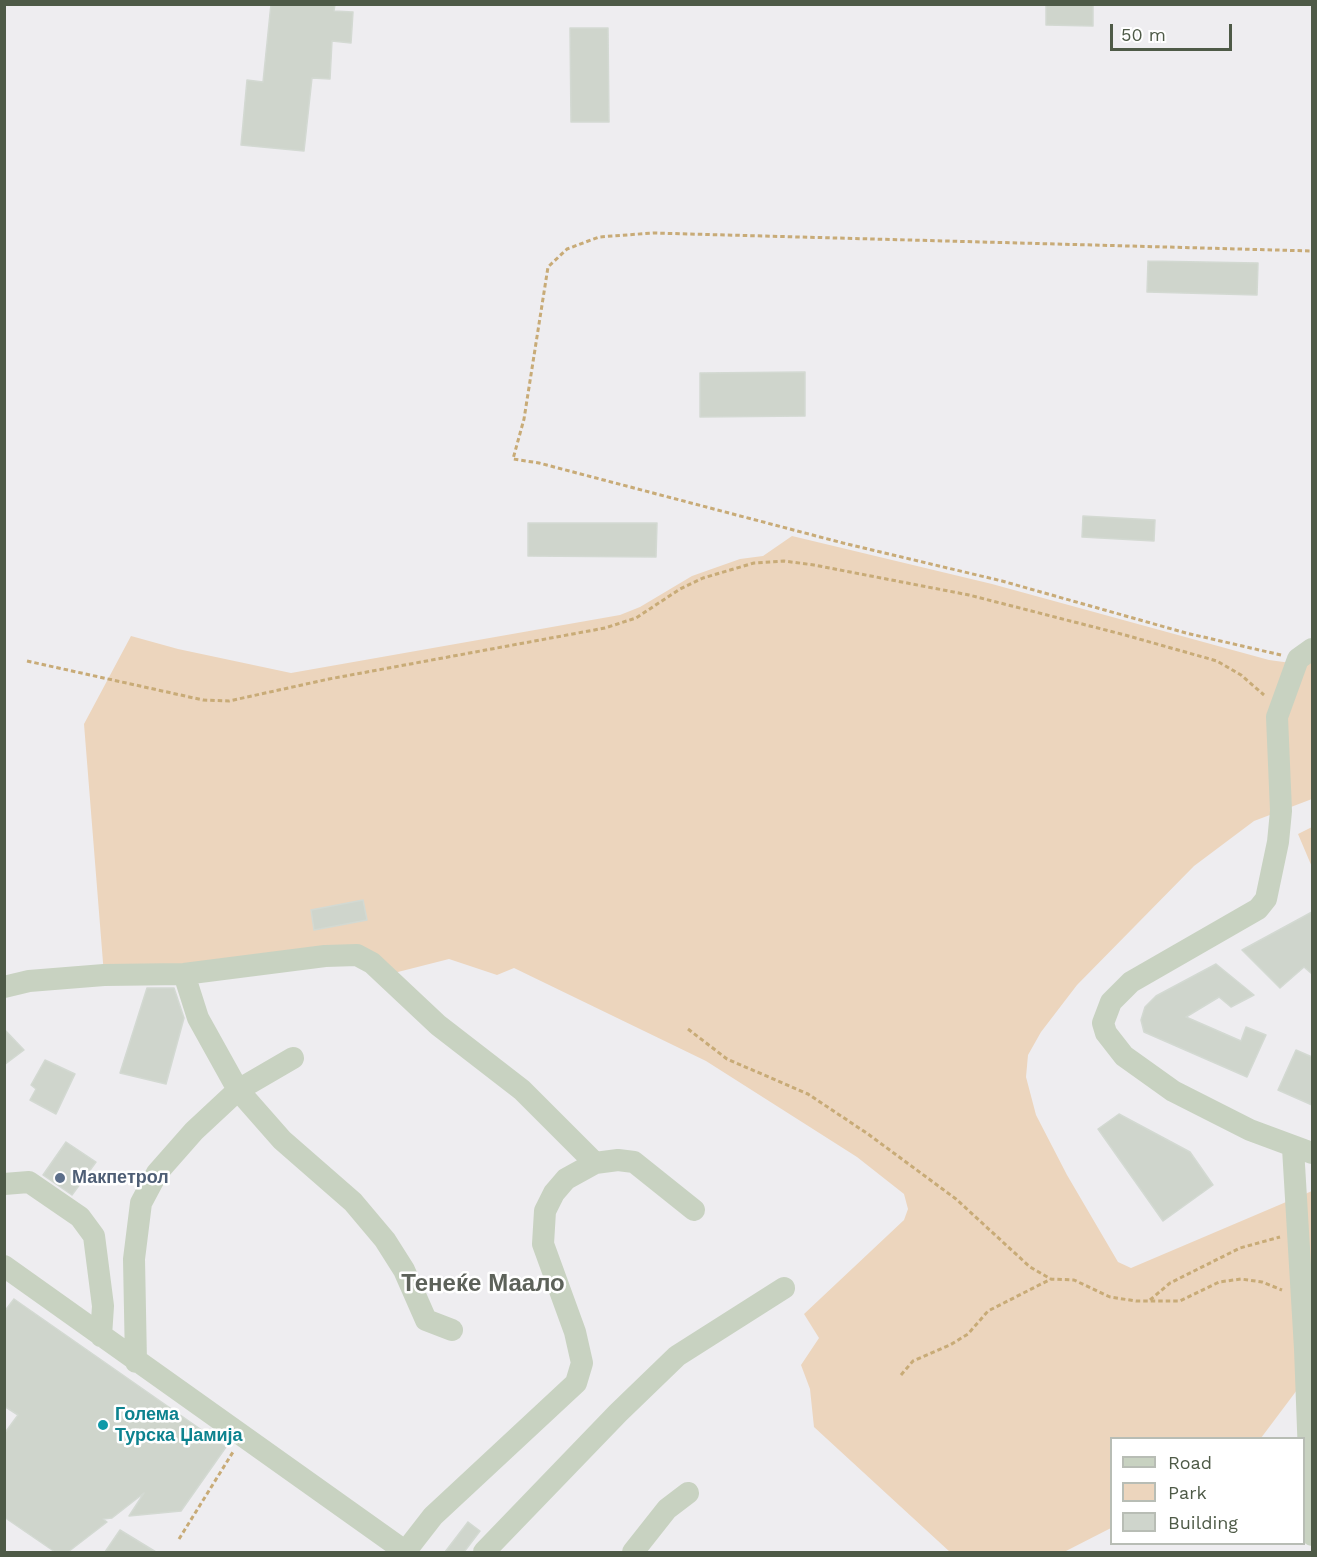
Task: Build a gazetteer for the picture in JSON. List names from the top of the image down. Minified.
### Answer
{"districts":["Тенеќе Маало"],"places":["Макпетрол","Голема Турска Џамија"],"legend":["Road","Park","Building"],"scale_bar":"50 m"}
